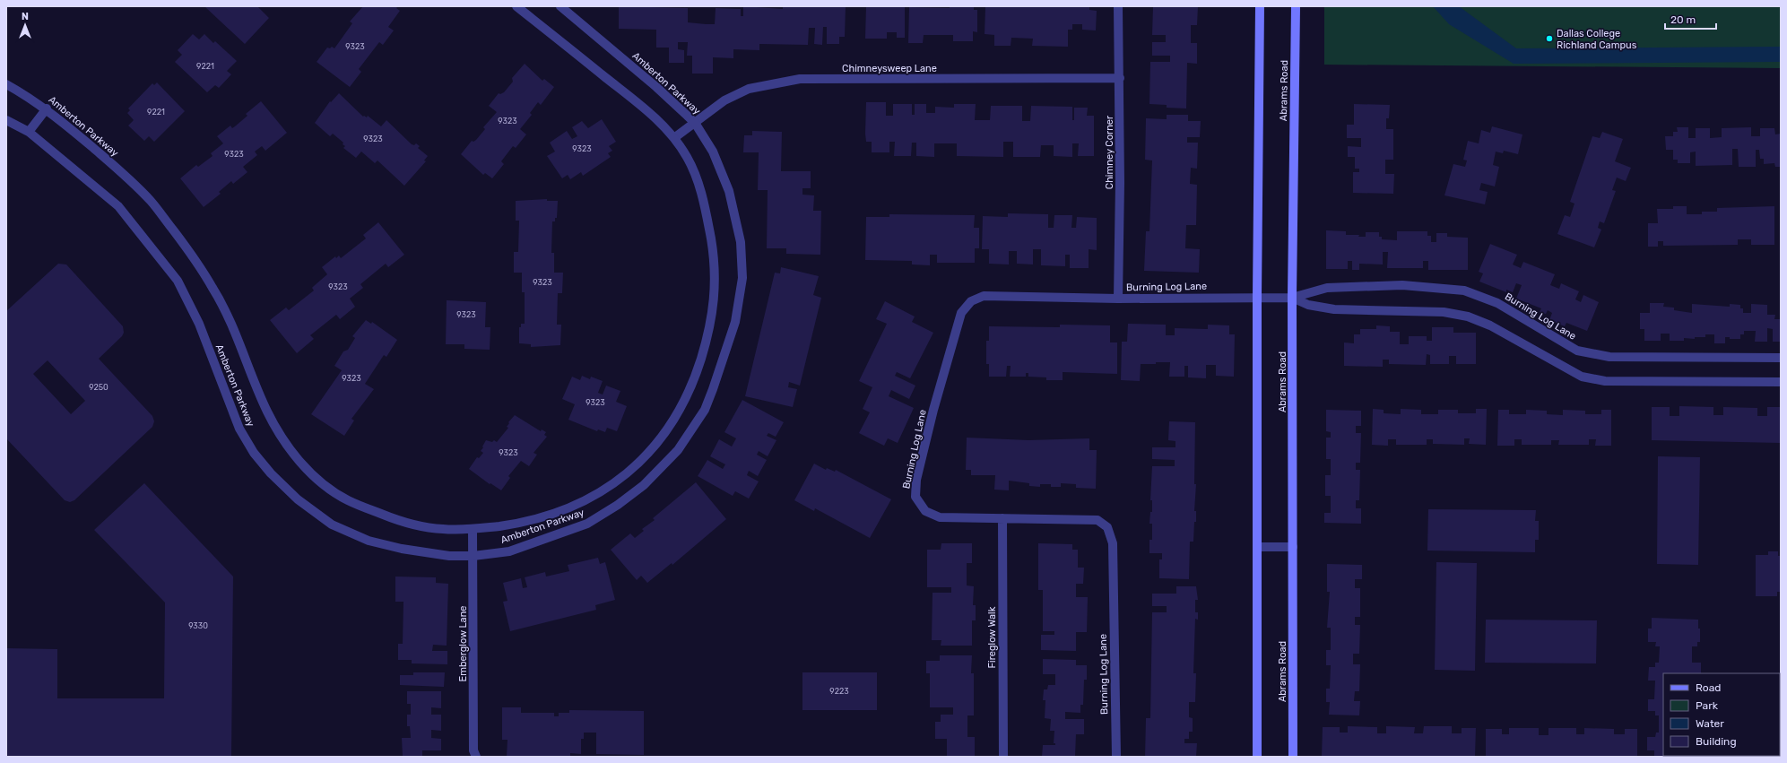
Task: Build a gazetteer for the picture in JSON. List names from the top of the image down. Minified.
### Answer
{"streets":{"main road":["Abrams Road"],"street":["Chimneysweep Lane","Amberton Parkway","Chimney Corner","Burning Log Lane","Fireglow Walk","Emberglow Lane"]},"crossings":[["Chimneysweep Lane","Amberton Parkway"],["Chimneysweep Lane","Chimney Corner"],["Amberton Parkway","Emberglow Lane"],["Abrams Road","Burning Log Lane"],["Chimney Corner","Burning Log Lane"],["Burning Log Lane","Fireglow Walk"]],"places":["Dallas College Richland Campus"],"house_numbers":["9323","9221","9221","9323","9323","9323","9323","9323","9323","9323","9323","9250","9323","9323","9330","9223"],"legend":["Road","Park","Water","Building"],"scale_bar":"20 m","north":"top"}
